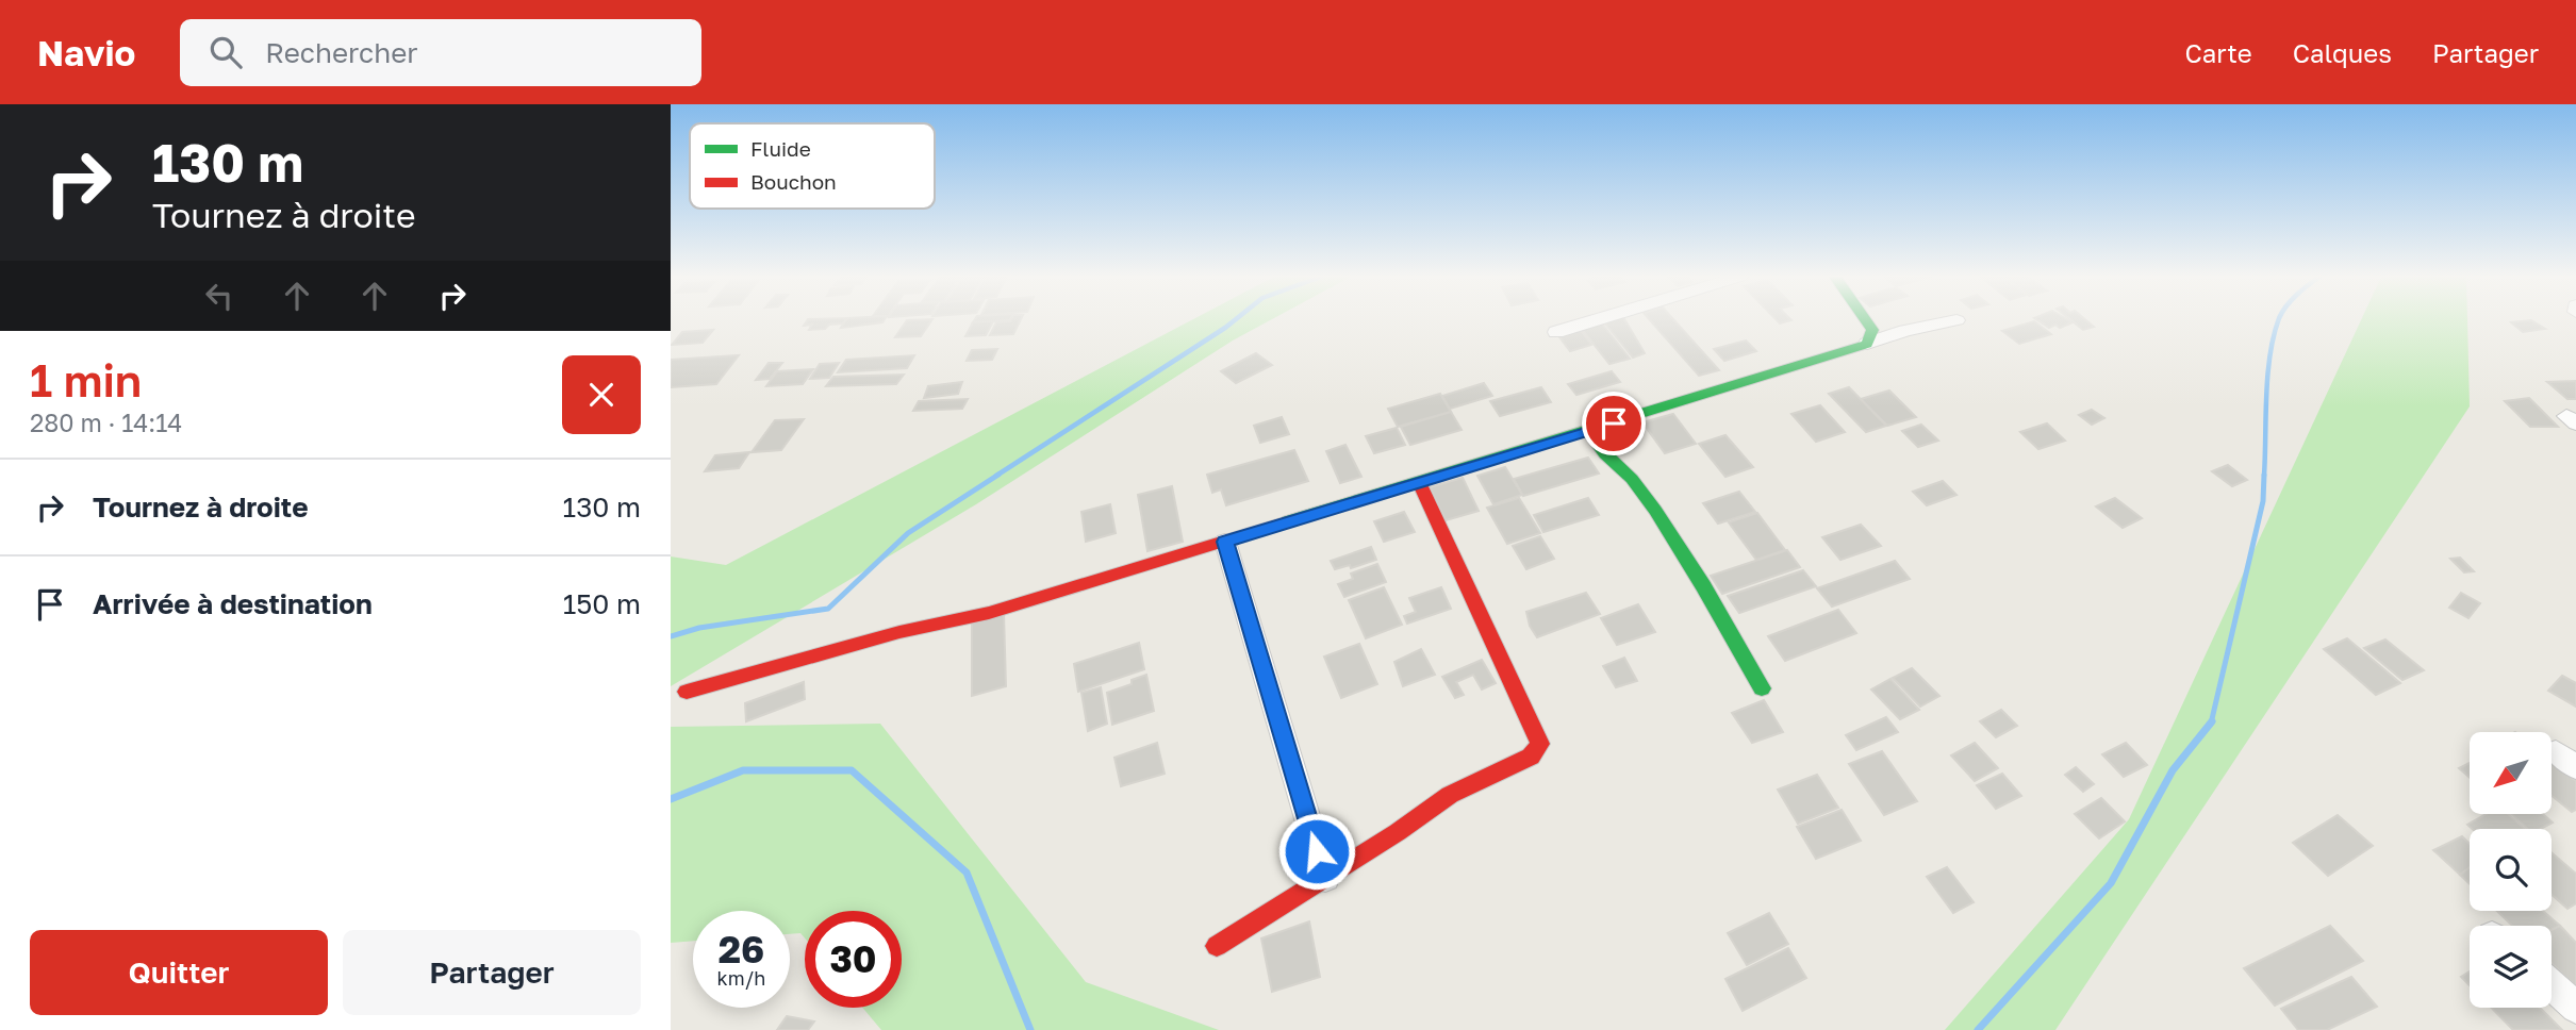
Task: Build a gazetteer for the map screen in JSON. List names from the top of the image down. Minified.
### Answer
{"legend":["Fluide","Bouchon"],"north":"bottom left","page":{"header":"Navio","search":"Rechercher","nav":["Carte","Calques","Partager"],"turn":["130 m","Tournez à droite"],"heading":["1 min","280 m · 14:14"],"list":[{"name":"Tournez à droite","value":"130 m"},{"name":"Arrivée à destination","value":"150 m"}],"speed":"26 km/h","limit":"30","buttons":["Quitter","Partager"]}}
